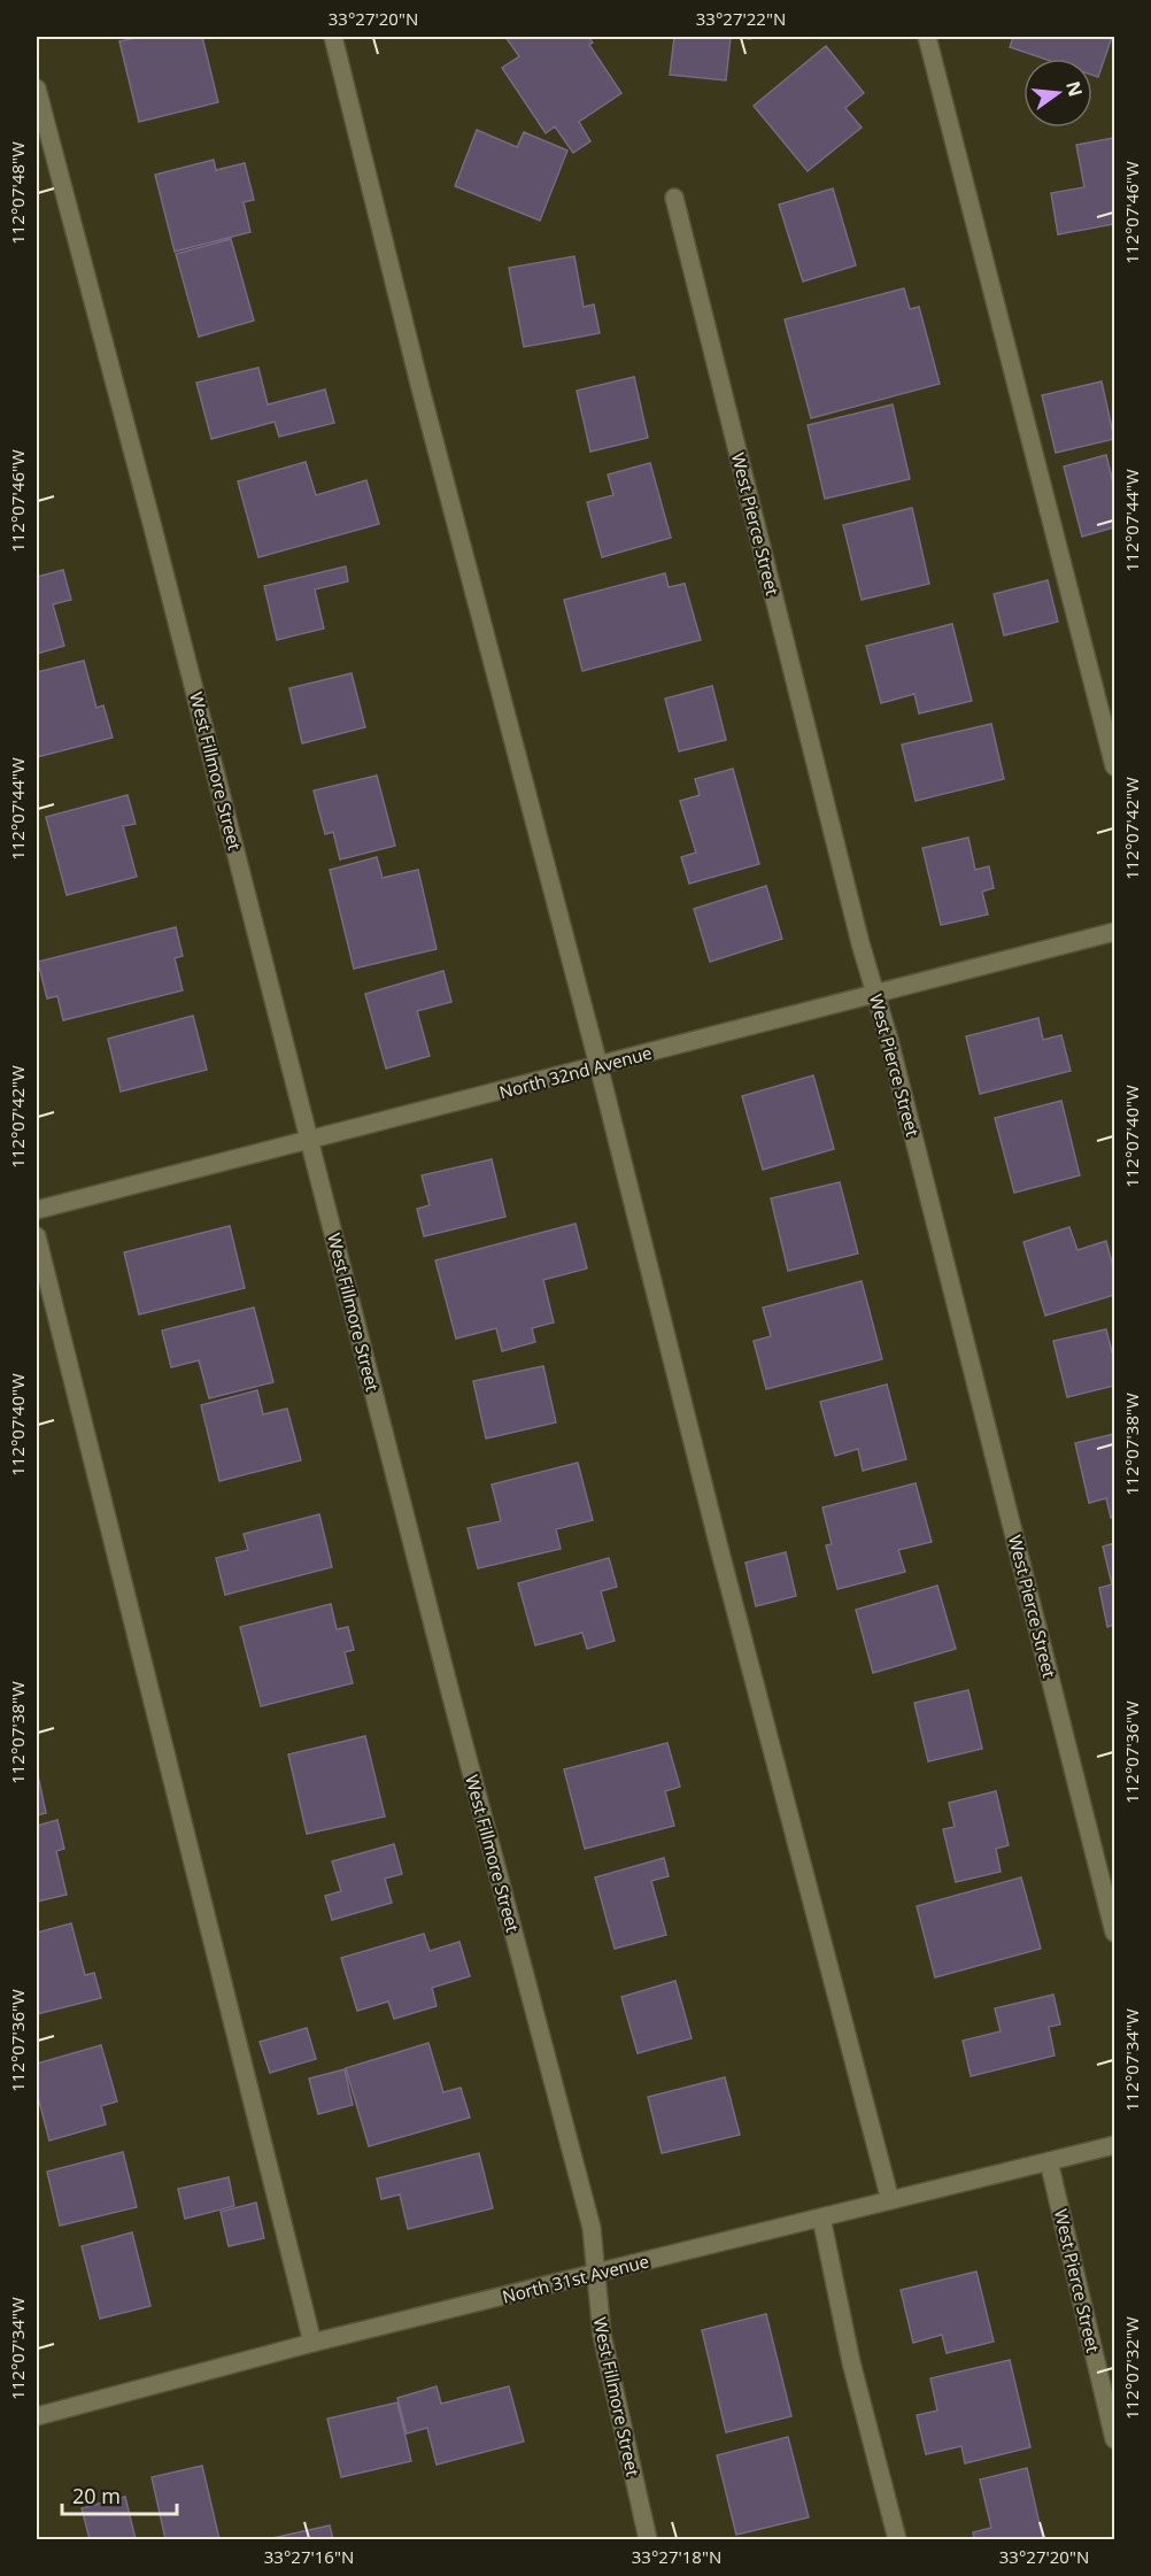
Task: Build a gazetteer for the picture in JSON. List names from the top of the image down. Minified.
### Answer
{"streets":{"street":["West Pierce Street","West Fillmore Street","North 32nd Avenue","North 31st Avenue"]},"crossings":[["West Pierce Street","North 32nd Avenue"],["West Pierce Street","North 31st Avenue"],["West Fillmore Street","North 32nd Avenue"],["West Fillmore Street","North 31st Avenue"]],"scale_bar":"20 m","north":"right","coordinates":["33°27'20\"N","33°27'22\"N","112°07'48\"W","112°07'46\"W","112°07'44\"W","112°07'42\"W","112°07'40\"W","112°07'38\"W","112°07'36\"W","112°07'34\"W","112°07'32\"W","33°27'16\"N","33°27'18\"N"]}
